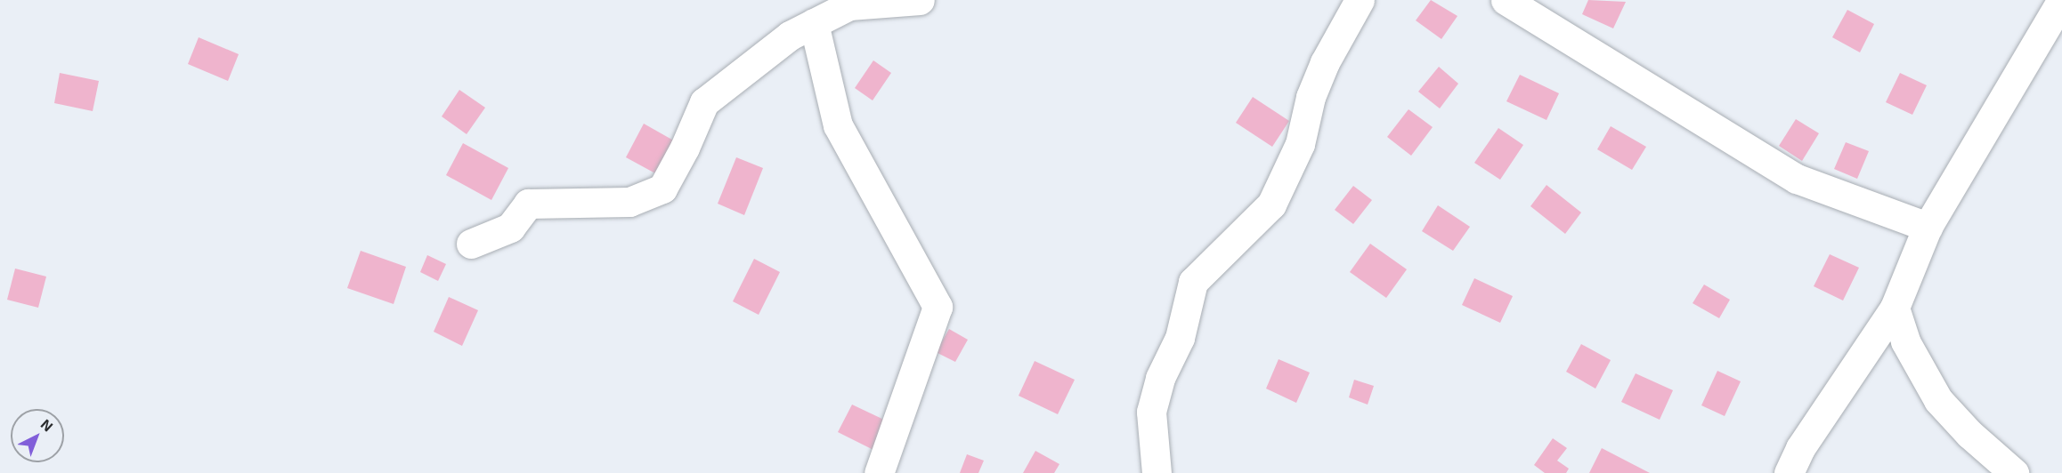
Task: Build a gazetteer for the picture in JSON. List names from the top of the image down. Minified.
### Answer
{"north":"top right"}
